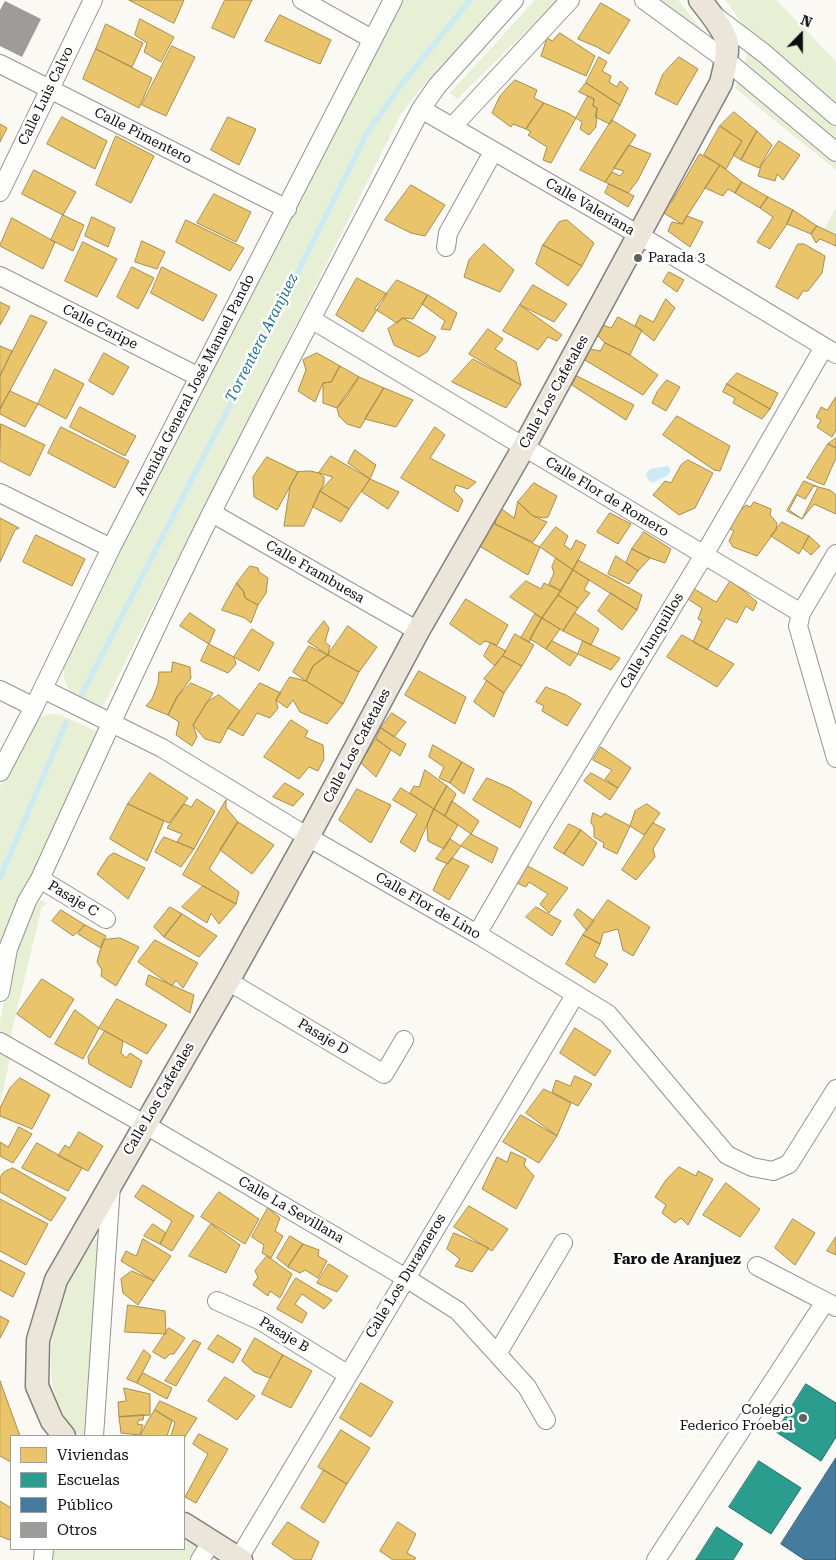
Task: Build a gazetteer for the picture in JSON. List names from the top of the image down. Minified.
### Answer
{"streets":{"main road":["Calle Los Cafetales"],"street":["Calle Luis Calvo","Calle Pimentero","Calle Valeriana","Calle Caripe","Avenida General José Manuel Pando","Calle Flor de Romero","Calle Frambuesa","Calle Junquillos","Pasaje C","Calle Flor de Lino","Pasaje D","Calle La Sevillana","Calle Los Durazneros","Pasaje B"]},"crossings":[["Calle Luis Calvo","Calle Pimentero"],["Calle Pimentero","Avenida General José Manuel Pando"],["Calle Valeriana","Calle Los Cafetales"],["Calle Valeriana","Calle Junquillos"],["Calle Caripe","Avenida General José Manuel Pando"],["Avenida General José Manuel Pando","Calle Flor de Lino"],["Calle Los Cafetales","Calle Flor de Romero"],["Calle Los Cafetales","Calle Frambuesa"],["Calle Los Cafetales","Calle Flor de Lino"],["Calle Los Cafetales","Pasaje D"],["Calle Los Cafetales","Calle La Sevillana"],["Calle Flor de Romero","Calle Junquillos"],["Calle Junquillos","Calle Flor de Lino"],["Calle Flor de Lino","Calle Los Durazneros"],["Calle La Sevillana","Calle Los Durazneros"],["Calle Los Durazneros","Pasaje B"]],"districts":["Faro de Aranjuez"],"water":["Torrentera Aranjuez"],"places":["Parada 3","Colegio Federico Froebel"],"legend":["Viviendas","Escuelas","Público","Otros"],"north":"top"}
